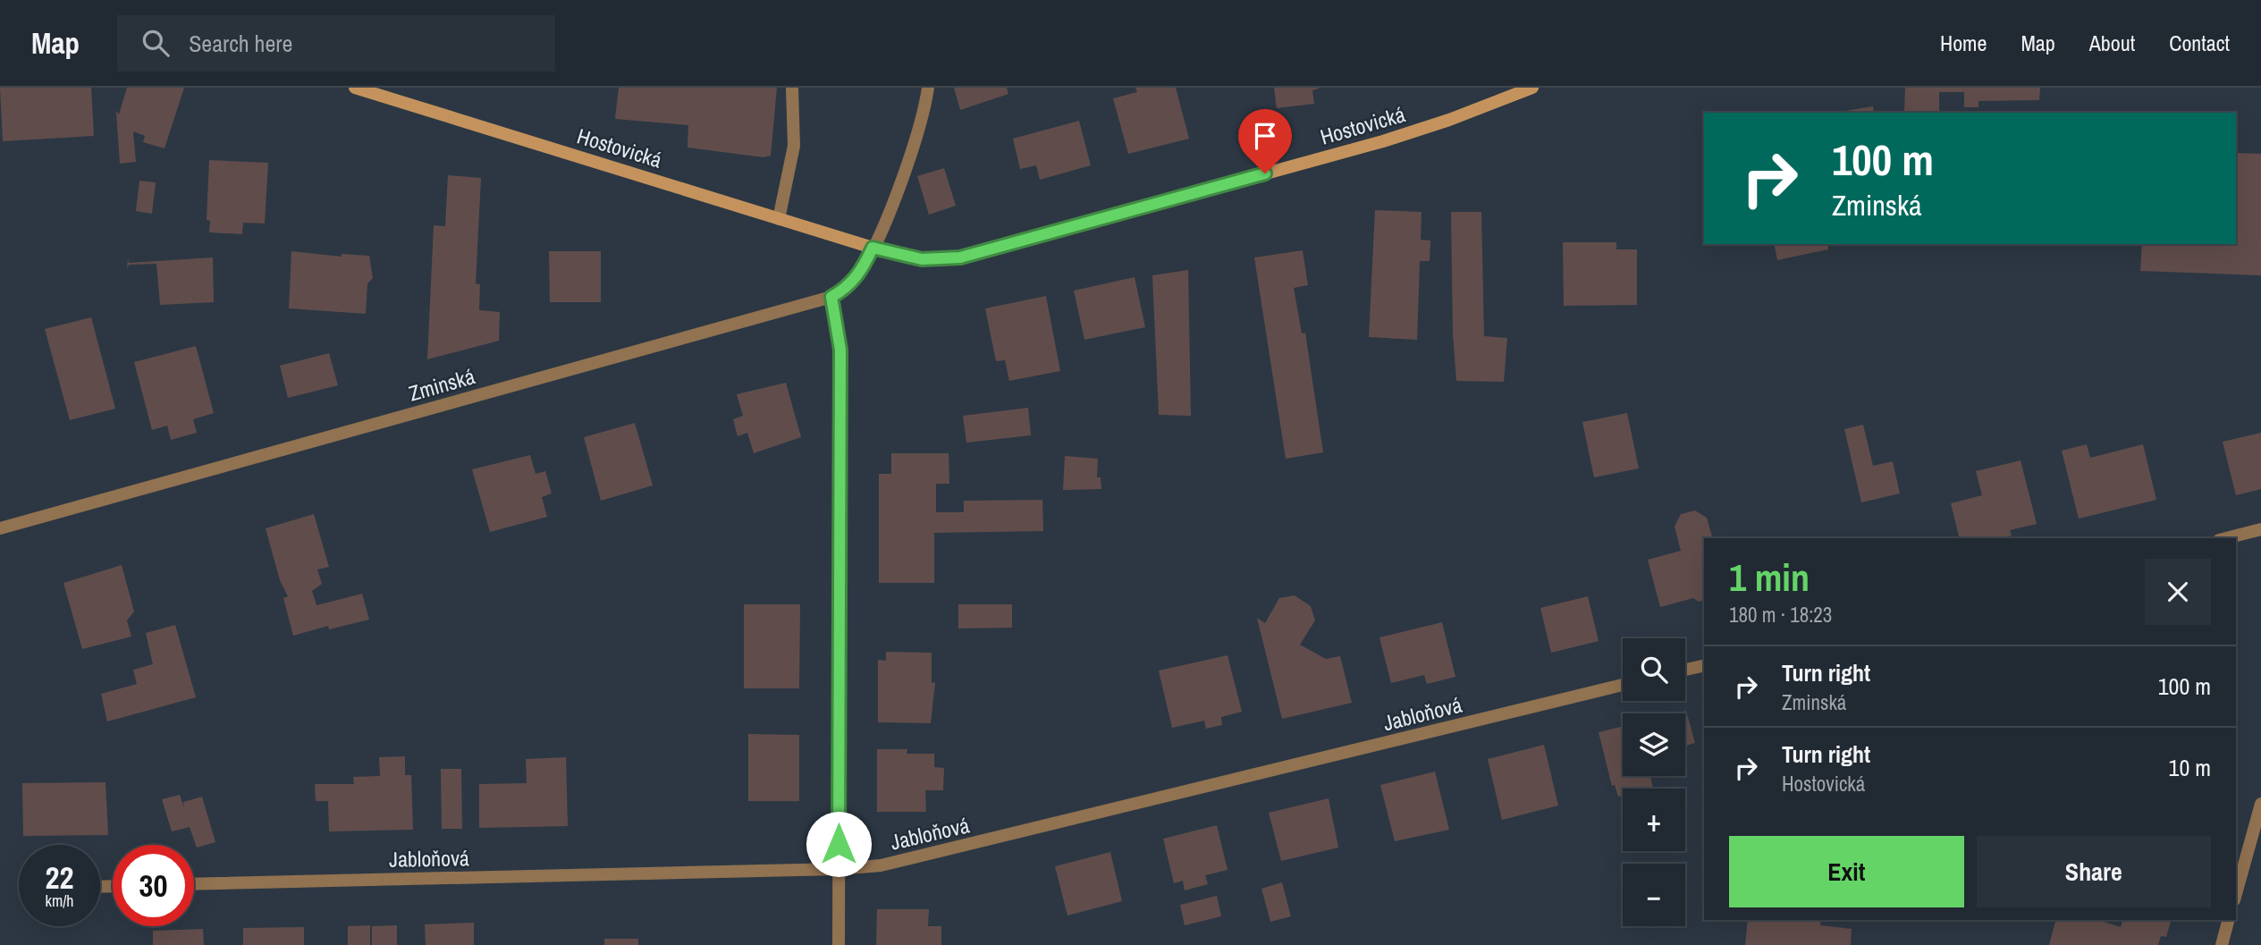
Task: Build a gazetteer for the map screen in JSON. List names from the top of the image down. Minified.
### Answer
{"streets":{"main road":["Hostovická"],"street":["Zminská","Jabloňová"]},"crossings":[["Hostovická","Zminská"]],"page":{"header":"Map","search":"Search here","nav":["Home","Map","About","Contact"],"turn":["100 m","Zminská"],"heading":["1 min","180 m · 18:23"],"map_buttons":["+","−"],"list":[{"name":"Turn right","note":"Zminská","value":"100 m"},{"name":"Turn right","note":"Hostovická","value":"10 m"}],"buttons":["Exit","Share"],"speed":"22 km/h","limit":"30"}}
